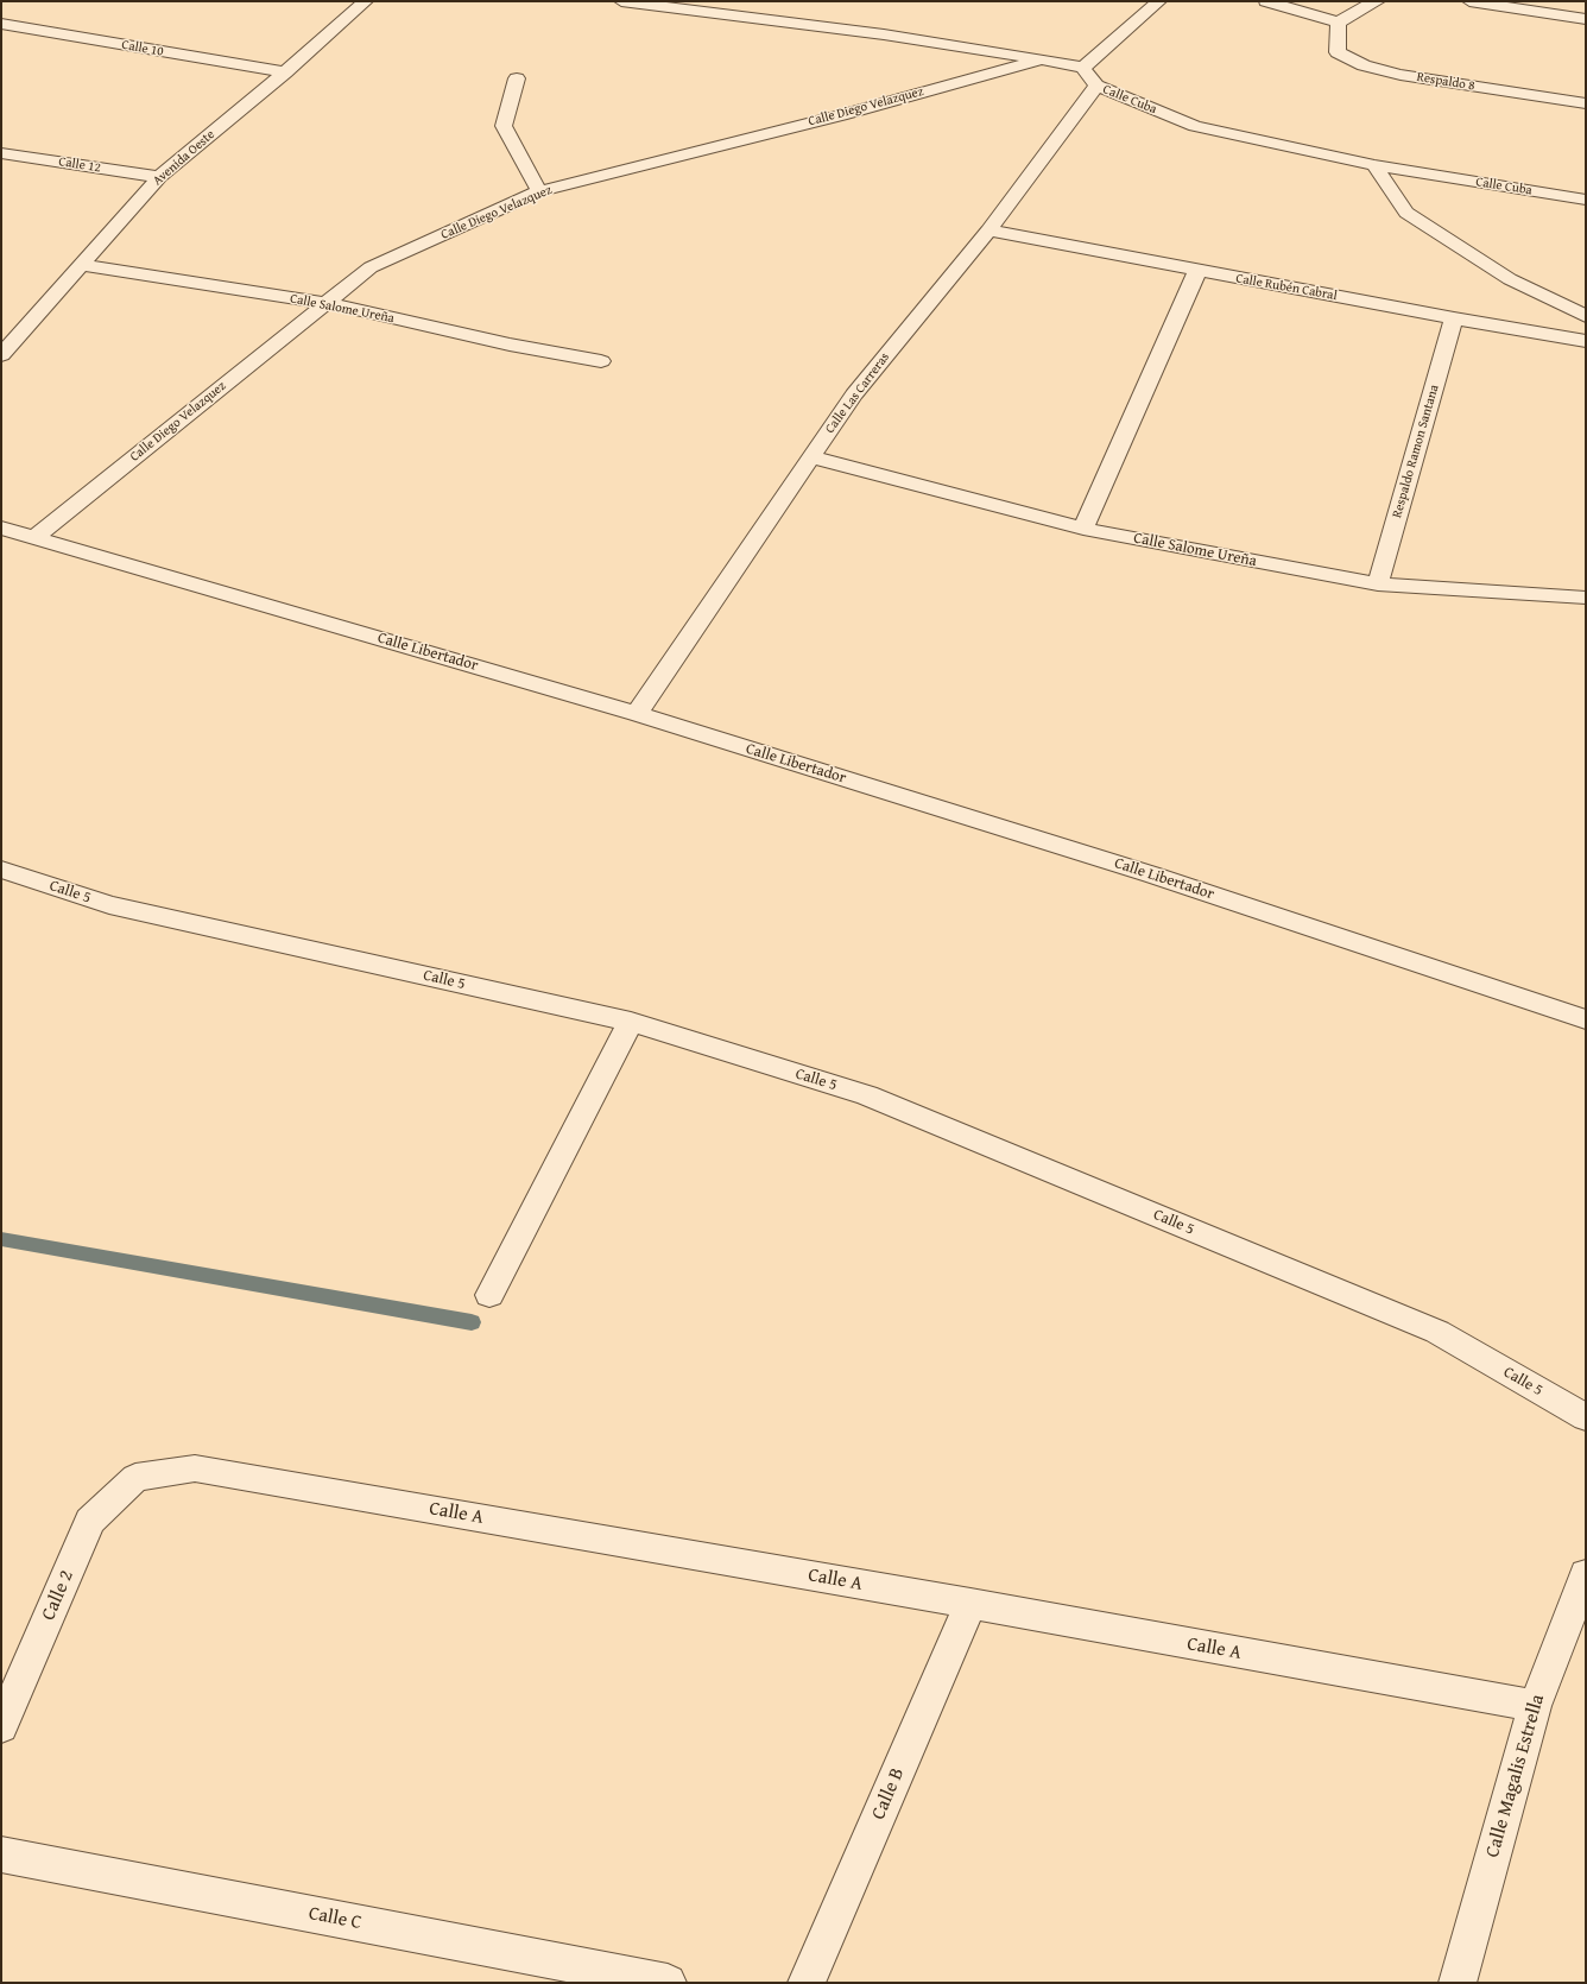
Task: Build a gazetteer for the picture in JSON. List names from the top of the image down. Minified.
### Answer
{"streets":{"street":["Calle 10","Respaldo 8","Calle Cuba","Calle Diego Velazquez","Avenida Oeste","Calle 12","Calle Rubén Cabral","Calle Salome Ureña","Calle Las Carreras","Respaldo Ramon Santana","Calle Libertador","Calle 5","Calle A","Calle 2","Calle Magalis Estrella","Calle B","Calle C"]},"crossings":[["Calle 10","Avenida Oeste"],["Calle Cuba","Calle Las Carreras"],["Calle Diego Velazquez","Calle Salome Ureña"],["Calle Diego Velazquez","Calle Libertador"],["Avenida Oeste","Calle 12"],["Avenida Oeste","Calle Salome Ureña"],["Calle Rubén Cabral","Calle Las Carreras"],["Calle Rubén Cabral","Respaldo Ramon Santana"],["Calle Salome Ureña","Calle Las Carreras"],["Calle Salome Ureña","Respaldo Ramon Santana"],["Calle Las Carreras","Calle Libertador"],["Calle A","Calle 2"],["Calle A","Calle Magalis Estrella"],["Calle A","Calle B"]]}
